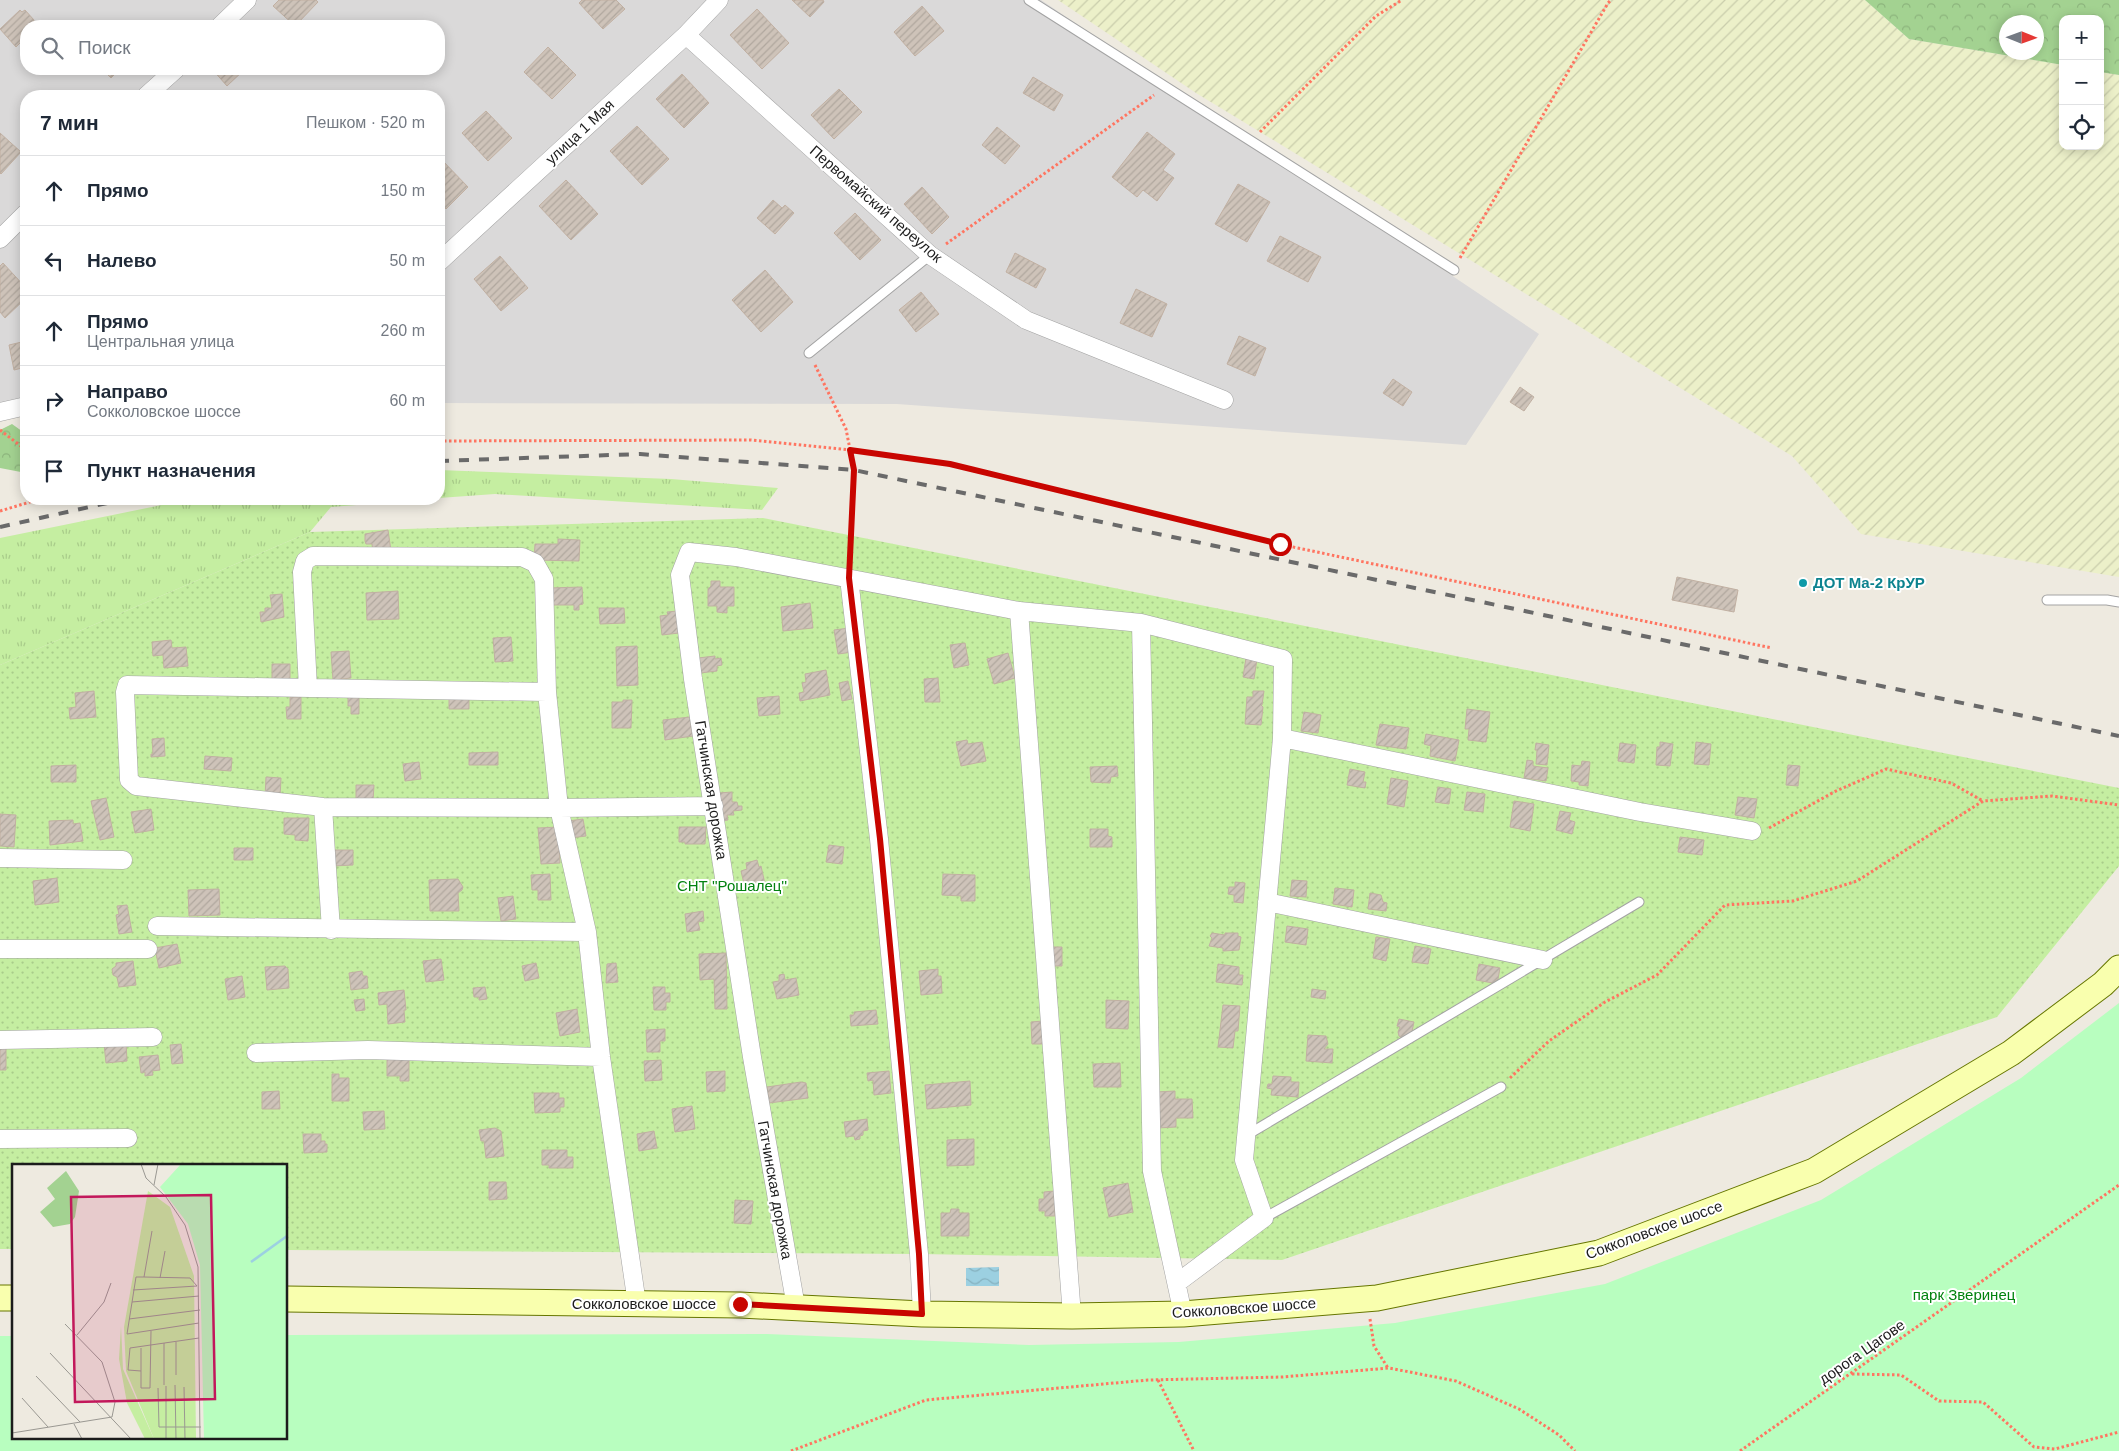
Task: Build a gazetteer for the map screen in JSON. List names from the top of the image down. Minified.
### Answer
{"streets":{"main road":["Сокколовское шоссе"],"street":["улица 1 Мая","Первомайский переулок","Гатчинская дорожка"],"path":["дорога Цагове"]},"crossings":[["улица 1 Мая","Первомайский переулок"],["Гатчинская дорожка","Сокколовское шоссе"]],"parks":["СНТ ''Рошалец''","парк Зверинец"],"places":["ДОТ Ма-2 КрУР"],"north":"right","page":{"map_buttons":["+","−"],"search":"Поиск","heading":["7 мин","Пешком · 520 m"],"list":[["Прямо","150 m"],["Налево","50 m"],["Прямо","Центральная улица","260 m"],["Направо","Сокколовское шоссе","60 m"],"Пункт назначения"]}}
